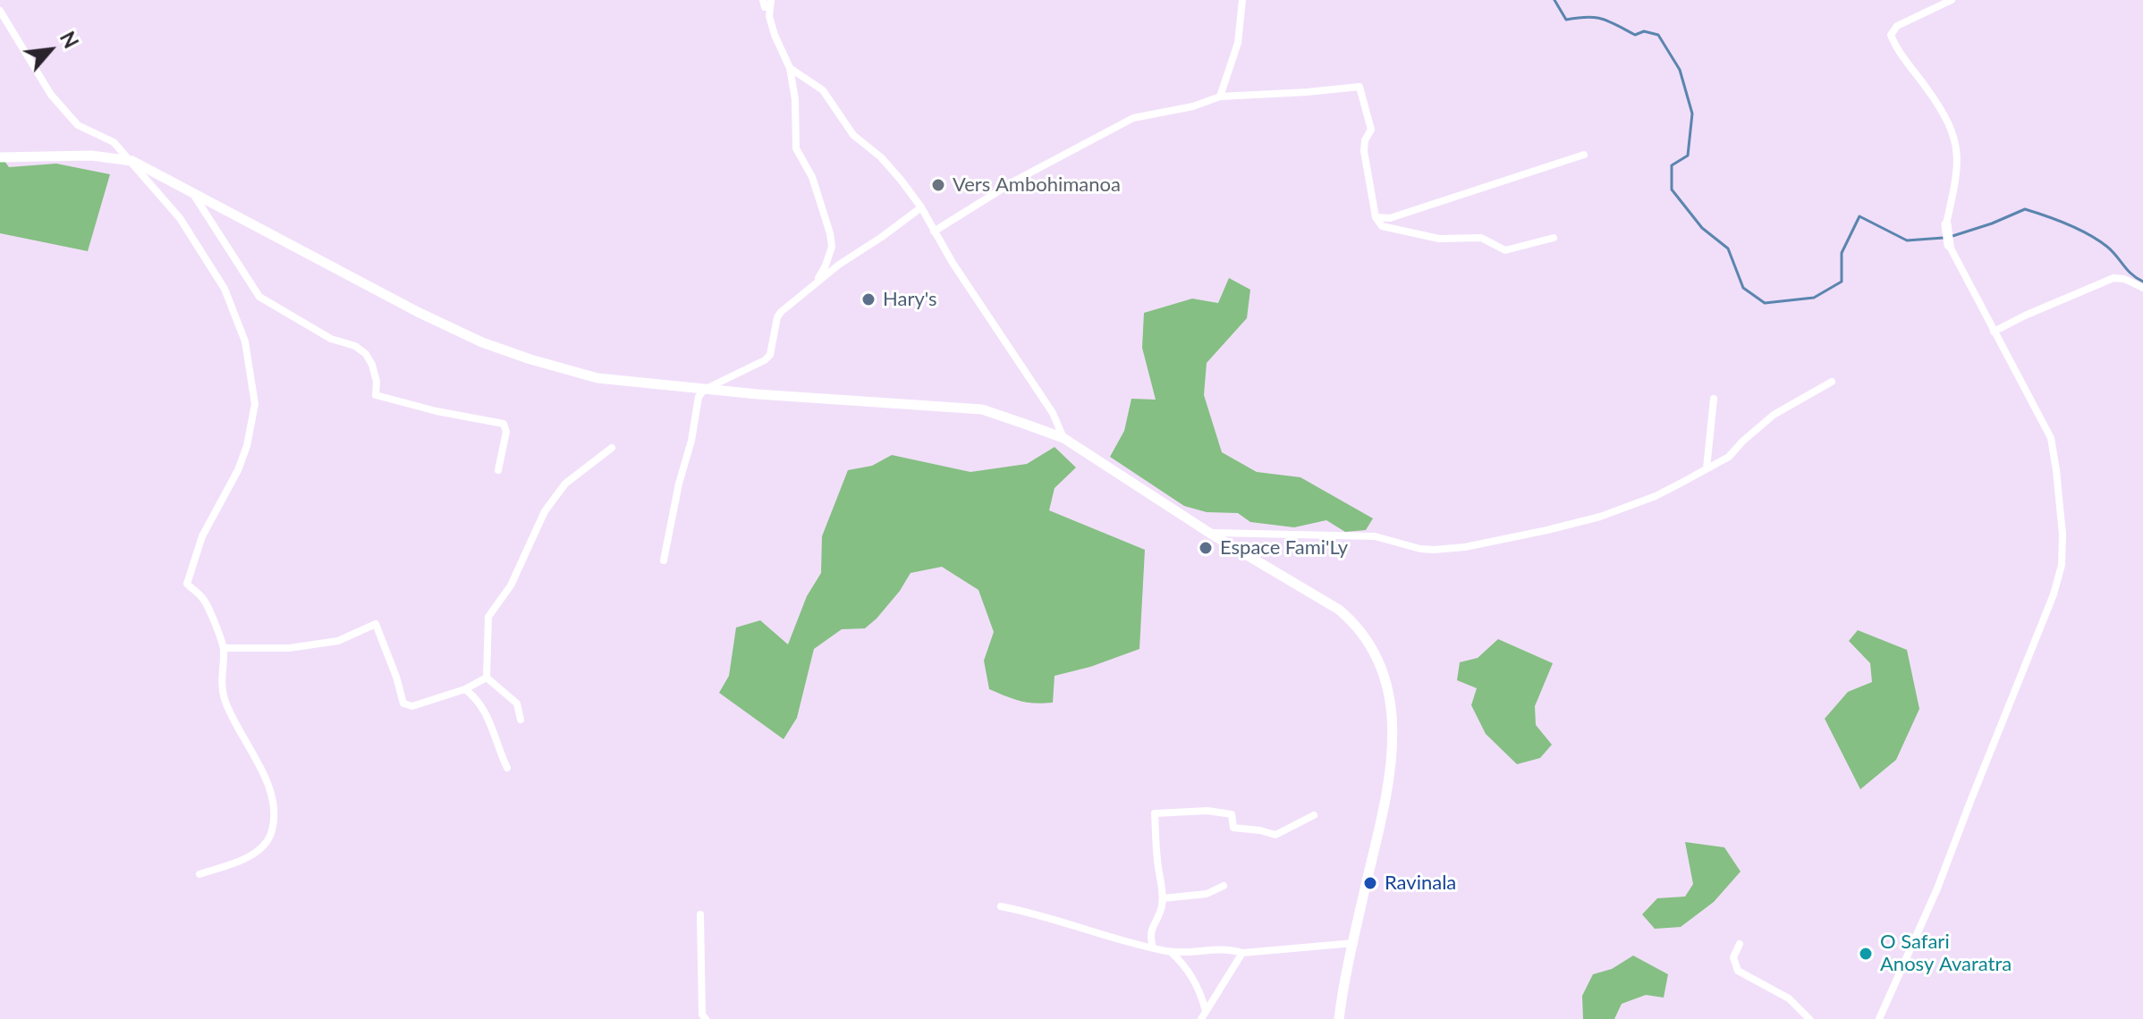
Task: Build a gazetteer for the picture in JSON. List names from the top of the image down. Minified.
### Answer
{"places":["Vers Ambohimanoa","Hary's","Espace Fami'Ly","Ravinala","O Safari Anosy Avaratra"],"north":"top right"}
